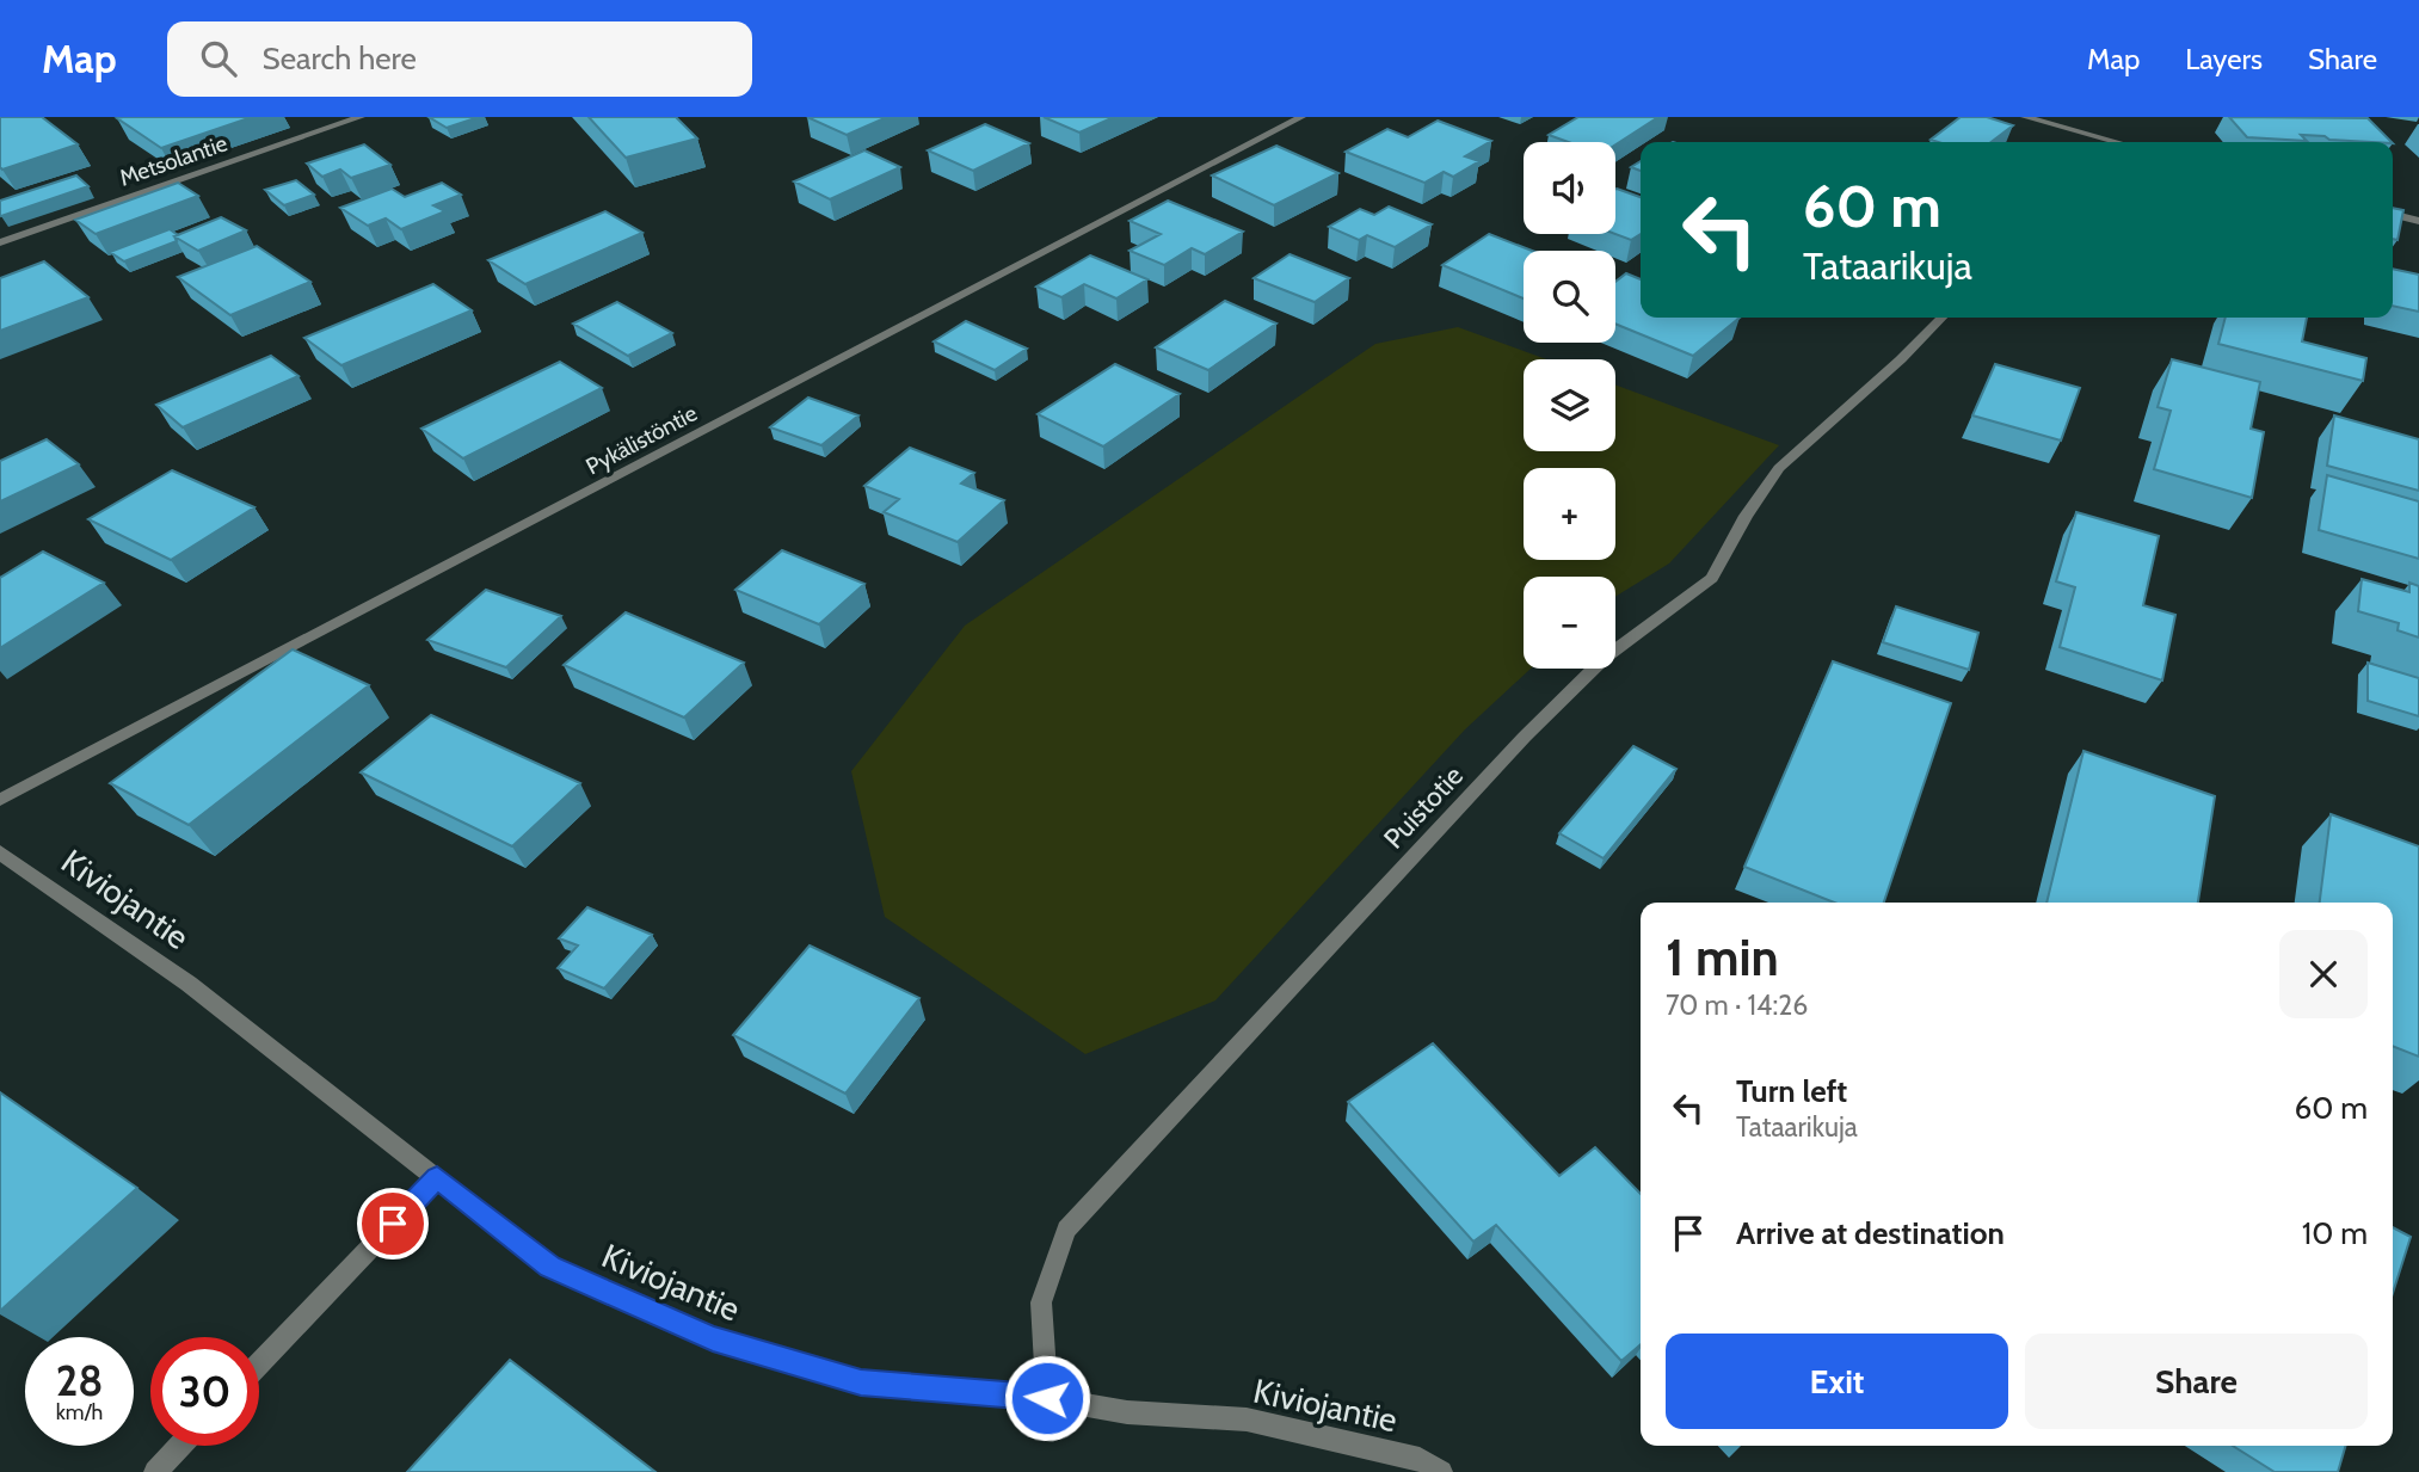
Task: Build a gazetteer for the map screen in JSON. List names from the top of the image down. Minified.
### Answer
{"streets":{"street":["Metsolantie","Pykälistöntie","Puistotie","Kiviojantie"]},"crossings":[["Puistotie","Kiviojantie"]],"page":{"header":"Map","search":"Search here","nav":["Map","Layers","Share"],"map_buttons":["+","−"],"turn":["60 m","Tataarikuja"],"heading":["1 min","70 m · 14:26"],"list":[{"name":"Turn left","note":"Tataarikuja","value":"60 m"},{"name":"Arrive at destination","value":"10 m"}],"buttons":["Exit","Share"],"speed":"28 km/h","limit":"30"}}
